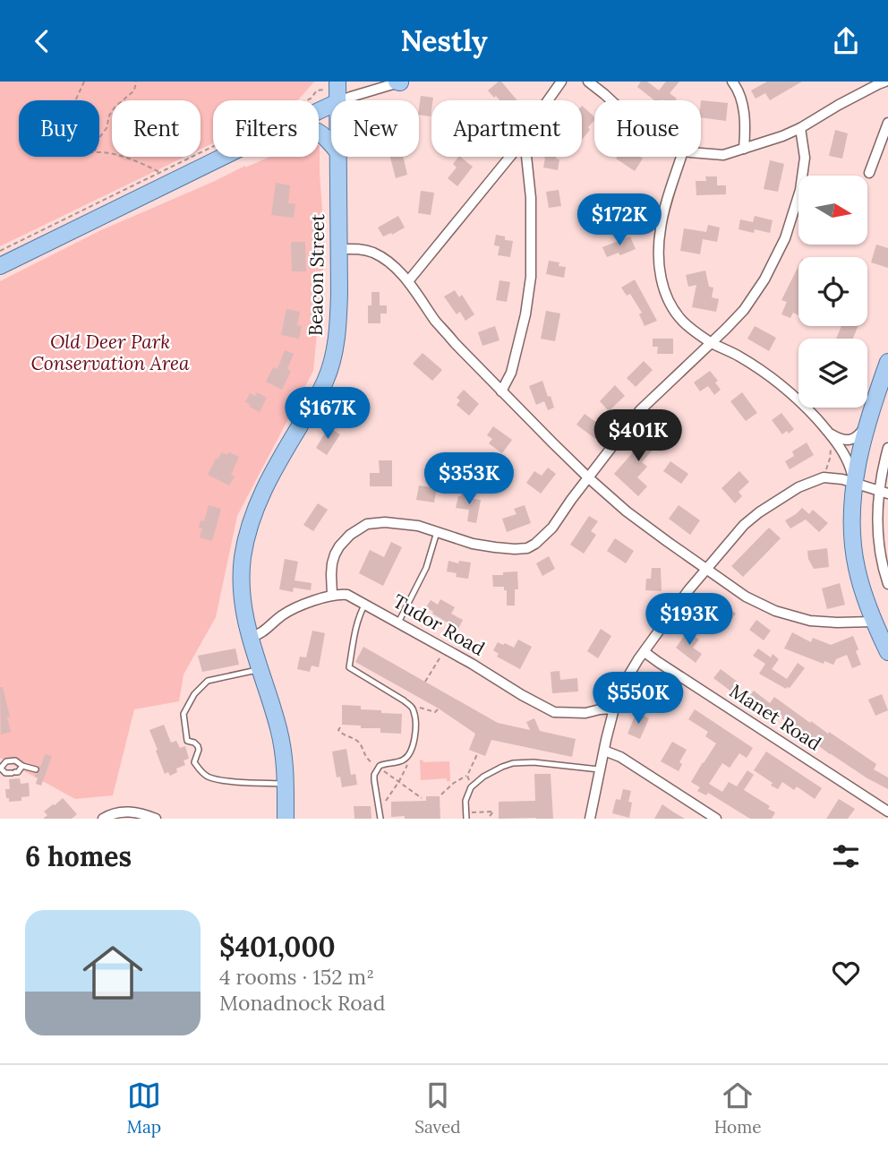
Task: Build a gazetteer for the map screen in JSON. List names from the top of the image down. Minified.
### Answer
{"streets":{"main road":["Beacon Street"],"street":["Tudor Road","Manet Road"]},"parks":["Old Deer Park Conservation Area"],"north":"right","page":{"header":"Nestly","chip":["Buy","Rent","Filters","New","Apartment","House"],"price":["$172K","$167K","$401K","$353K","$193K","$550K"],"heading":"6 homes","list":[{"name":"$401,000","note":"4 rooms · 152 m² · Monadnock Road"}],"tabs":["Map","Saved","Home"]}}
